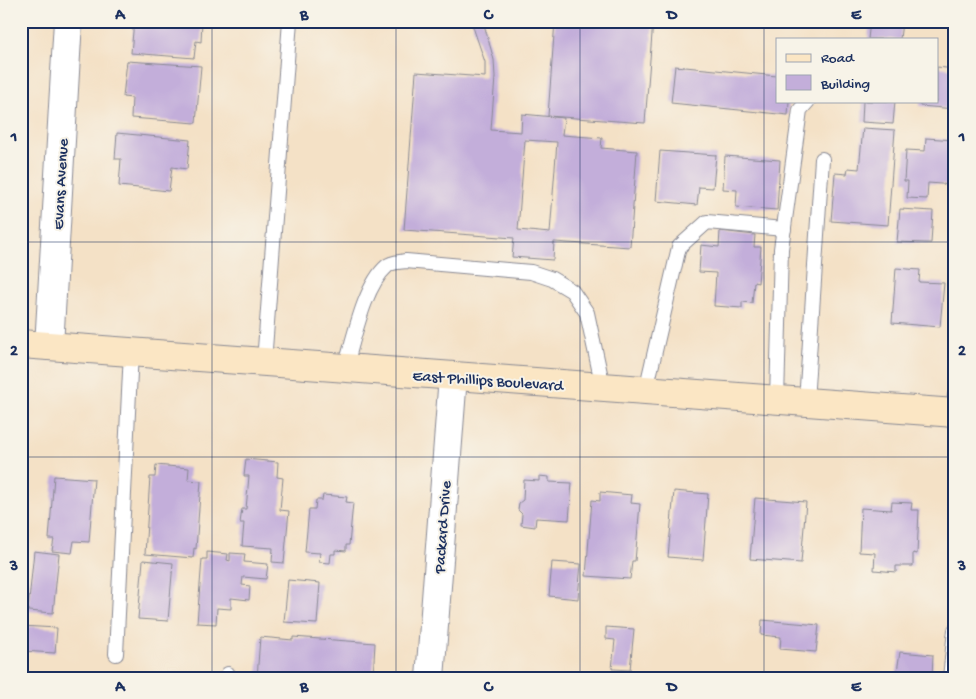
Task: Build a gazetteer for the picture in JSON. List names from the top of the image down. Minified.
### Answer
{"streets":{"street":["Evans Avenue","East Phillips Boulevard","Packard Drive"]},"crossings":[["Evans Avenue","East Phillips Boulevard"],["East Phillips Boulevard","Packard Drive"]],"legend":["Road","Building"],"grid":{"columns":["A","B","C","D","E"],"rows":["1","2","3"]}}
